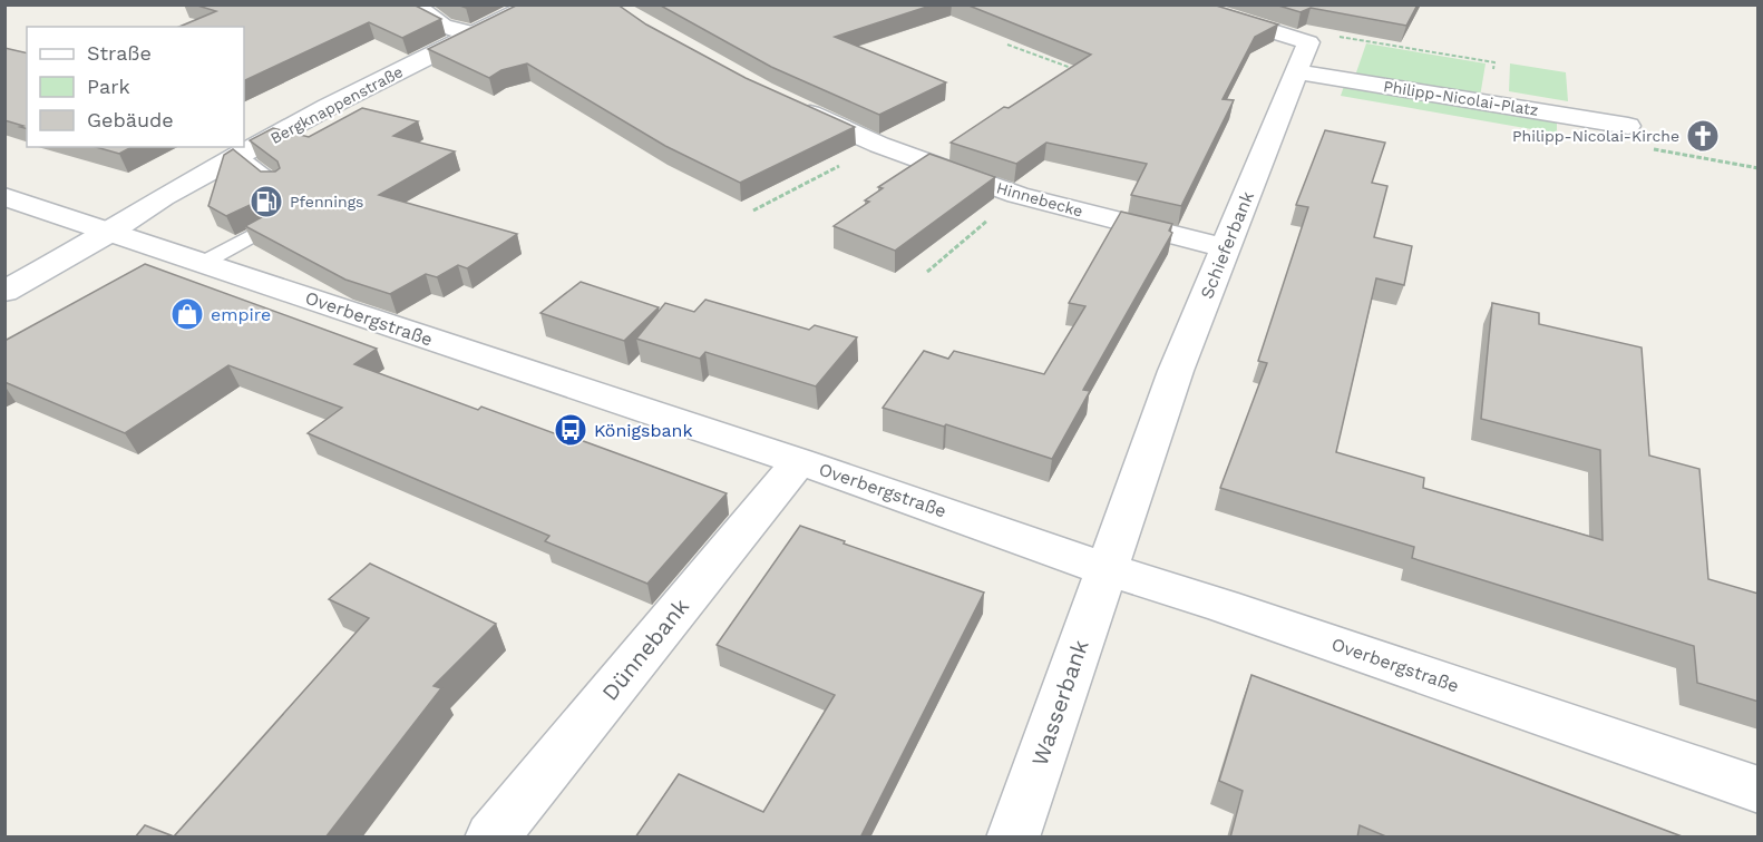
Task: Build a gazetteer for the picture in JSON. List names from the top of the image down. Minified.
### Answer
{"streets":{"street":["Philipp-Nicolai-Platz","Bergknappenstraße","Hinnebecke","Schieferbank","Overbergstraße","Dünnebank","Wasserbank"]},"crossings":[["Philipp-Nicolai-Platz","Schieferbank"],["Bergknappenstraße","Overbergstraße"],["Hinnebecke","Schieferbank"],["Schieferbank","Overbergstraße"],["Schieferbank","Wasserbank"],["Overbergstraße","Dünnebank"],["Overbergstraße","Wasserbank"]],"places":{"church":["Philipp-Nicolai-Kirche"],"fuel station":["Pfennings"],"shop":["empire"],"bus stop":["Königsbank"]},"legend":["Straße","Park","Gebäude"]}
